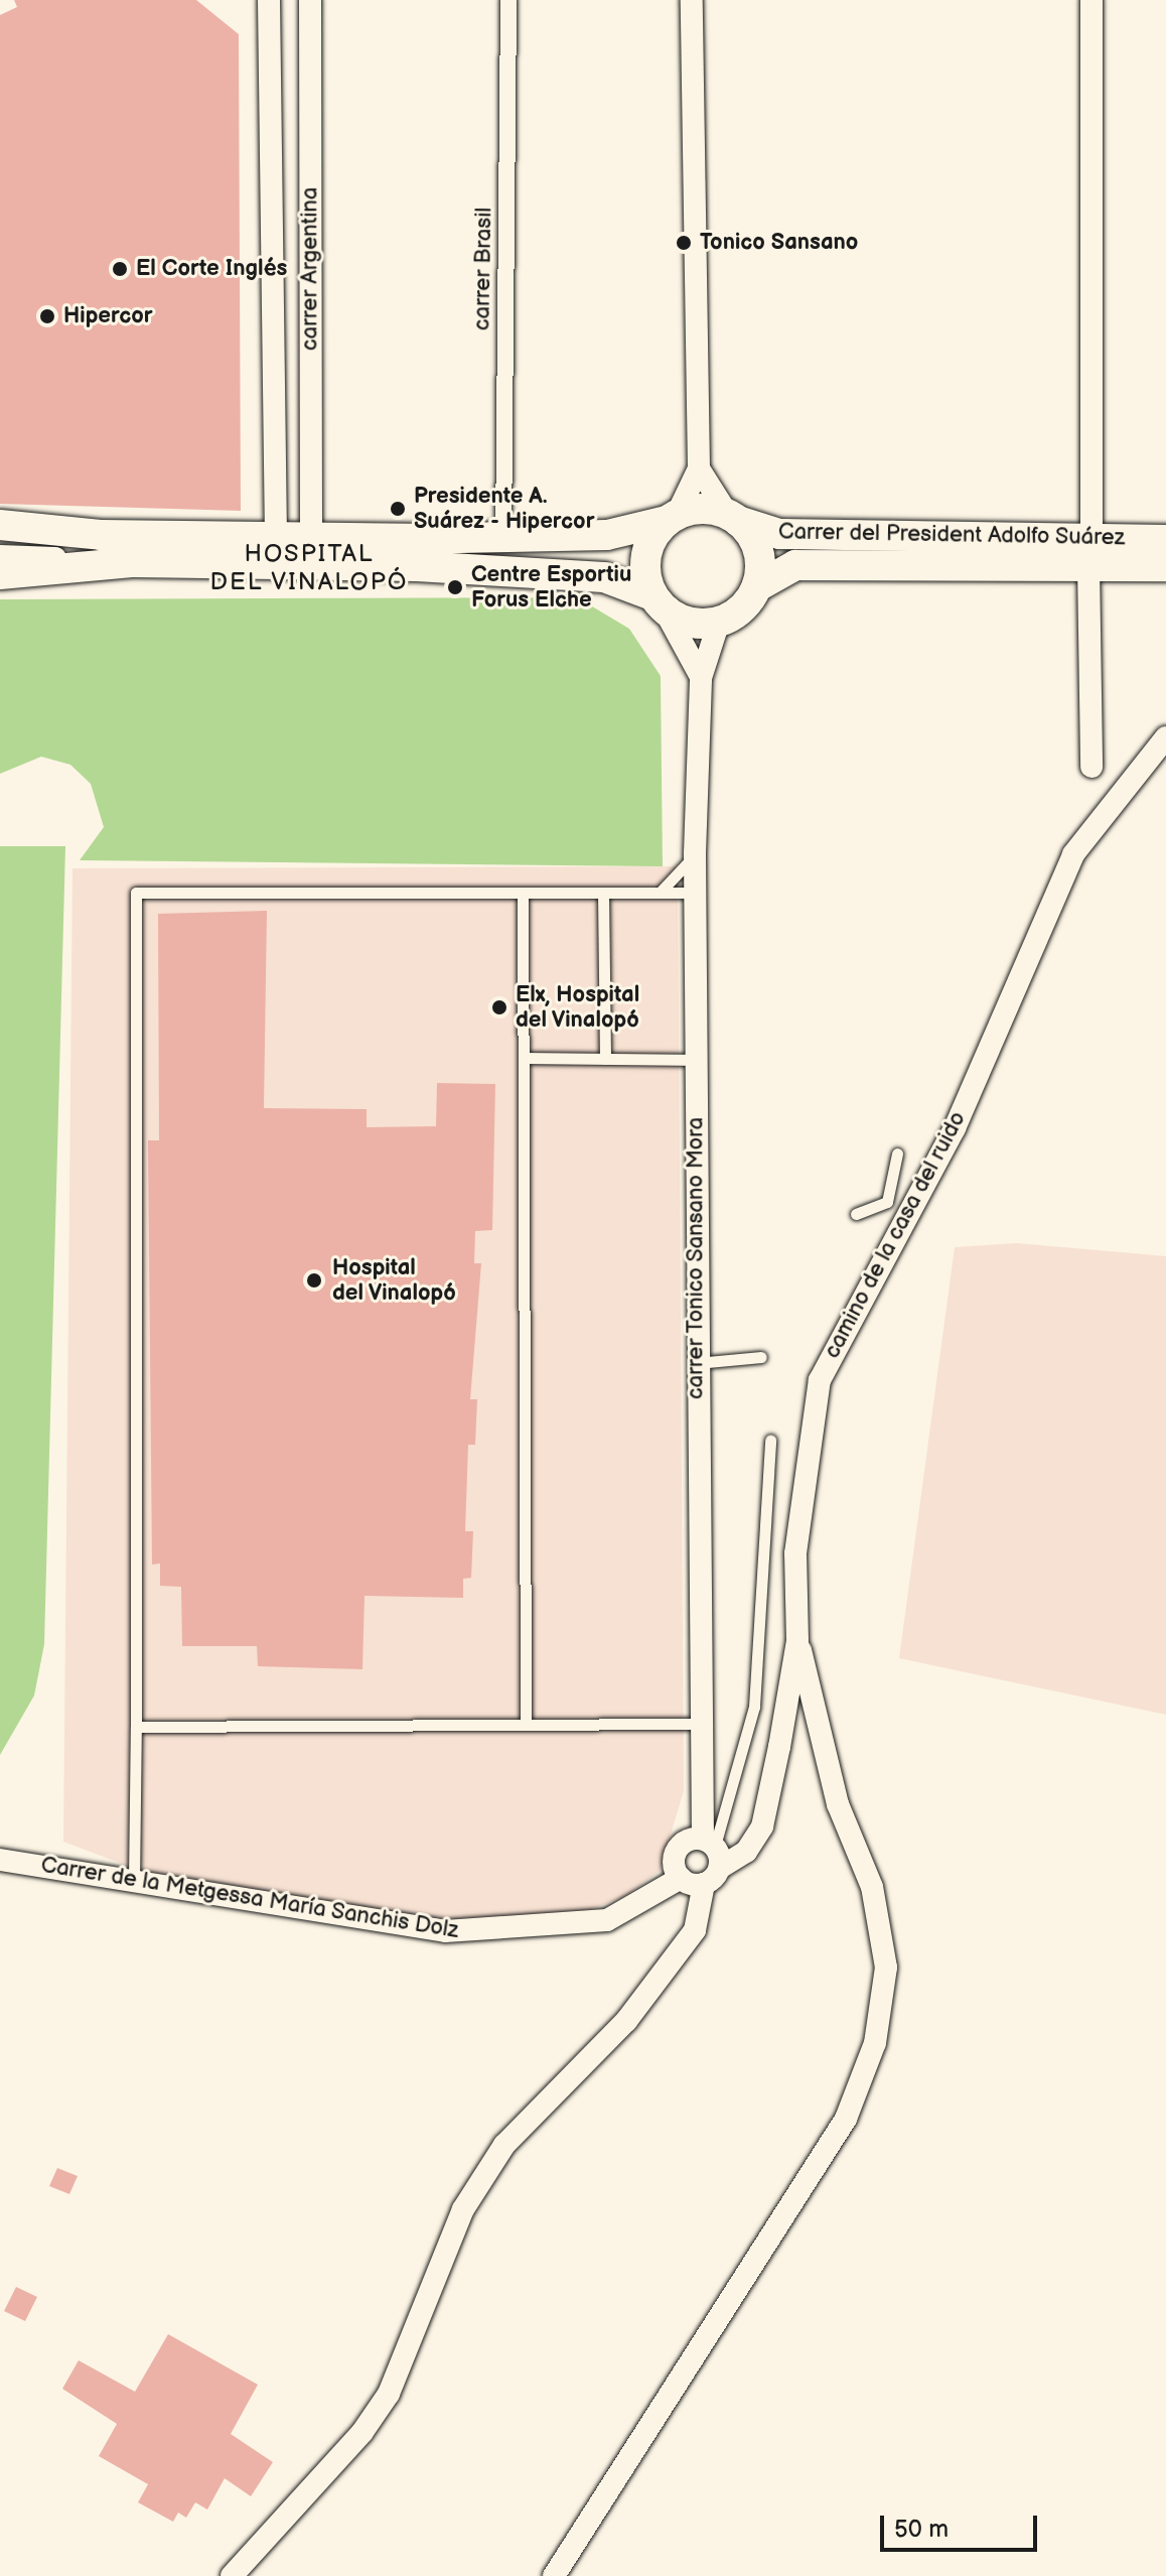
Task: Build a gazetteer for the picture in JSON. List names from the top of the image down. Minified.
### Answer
{"streets":{"main road":["Carrer del President Adolfo Suárez"],"street":["carrer Argentina","carrer Brasil","camino de la casa del ruido","carrer Tonico Sansano Mora","Carrer de la Metgessa María Sanchis Dolz"]},"crossings":[["Carrer del President Adolfo Suárez","carrer Tonico Sansano Mora"]],"districts":["HOSPITAL DEL VINALOPÓ"],"places":["Tonico Sansano","El Corte Inglés","Hipercor","Presidente A. Suárez - Hipercor","Centre Esportiu Forus Elche","Elx, Hospital del Vinalopó","Hospital del Vinalopó"],"scale_bar":"50 m"}
